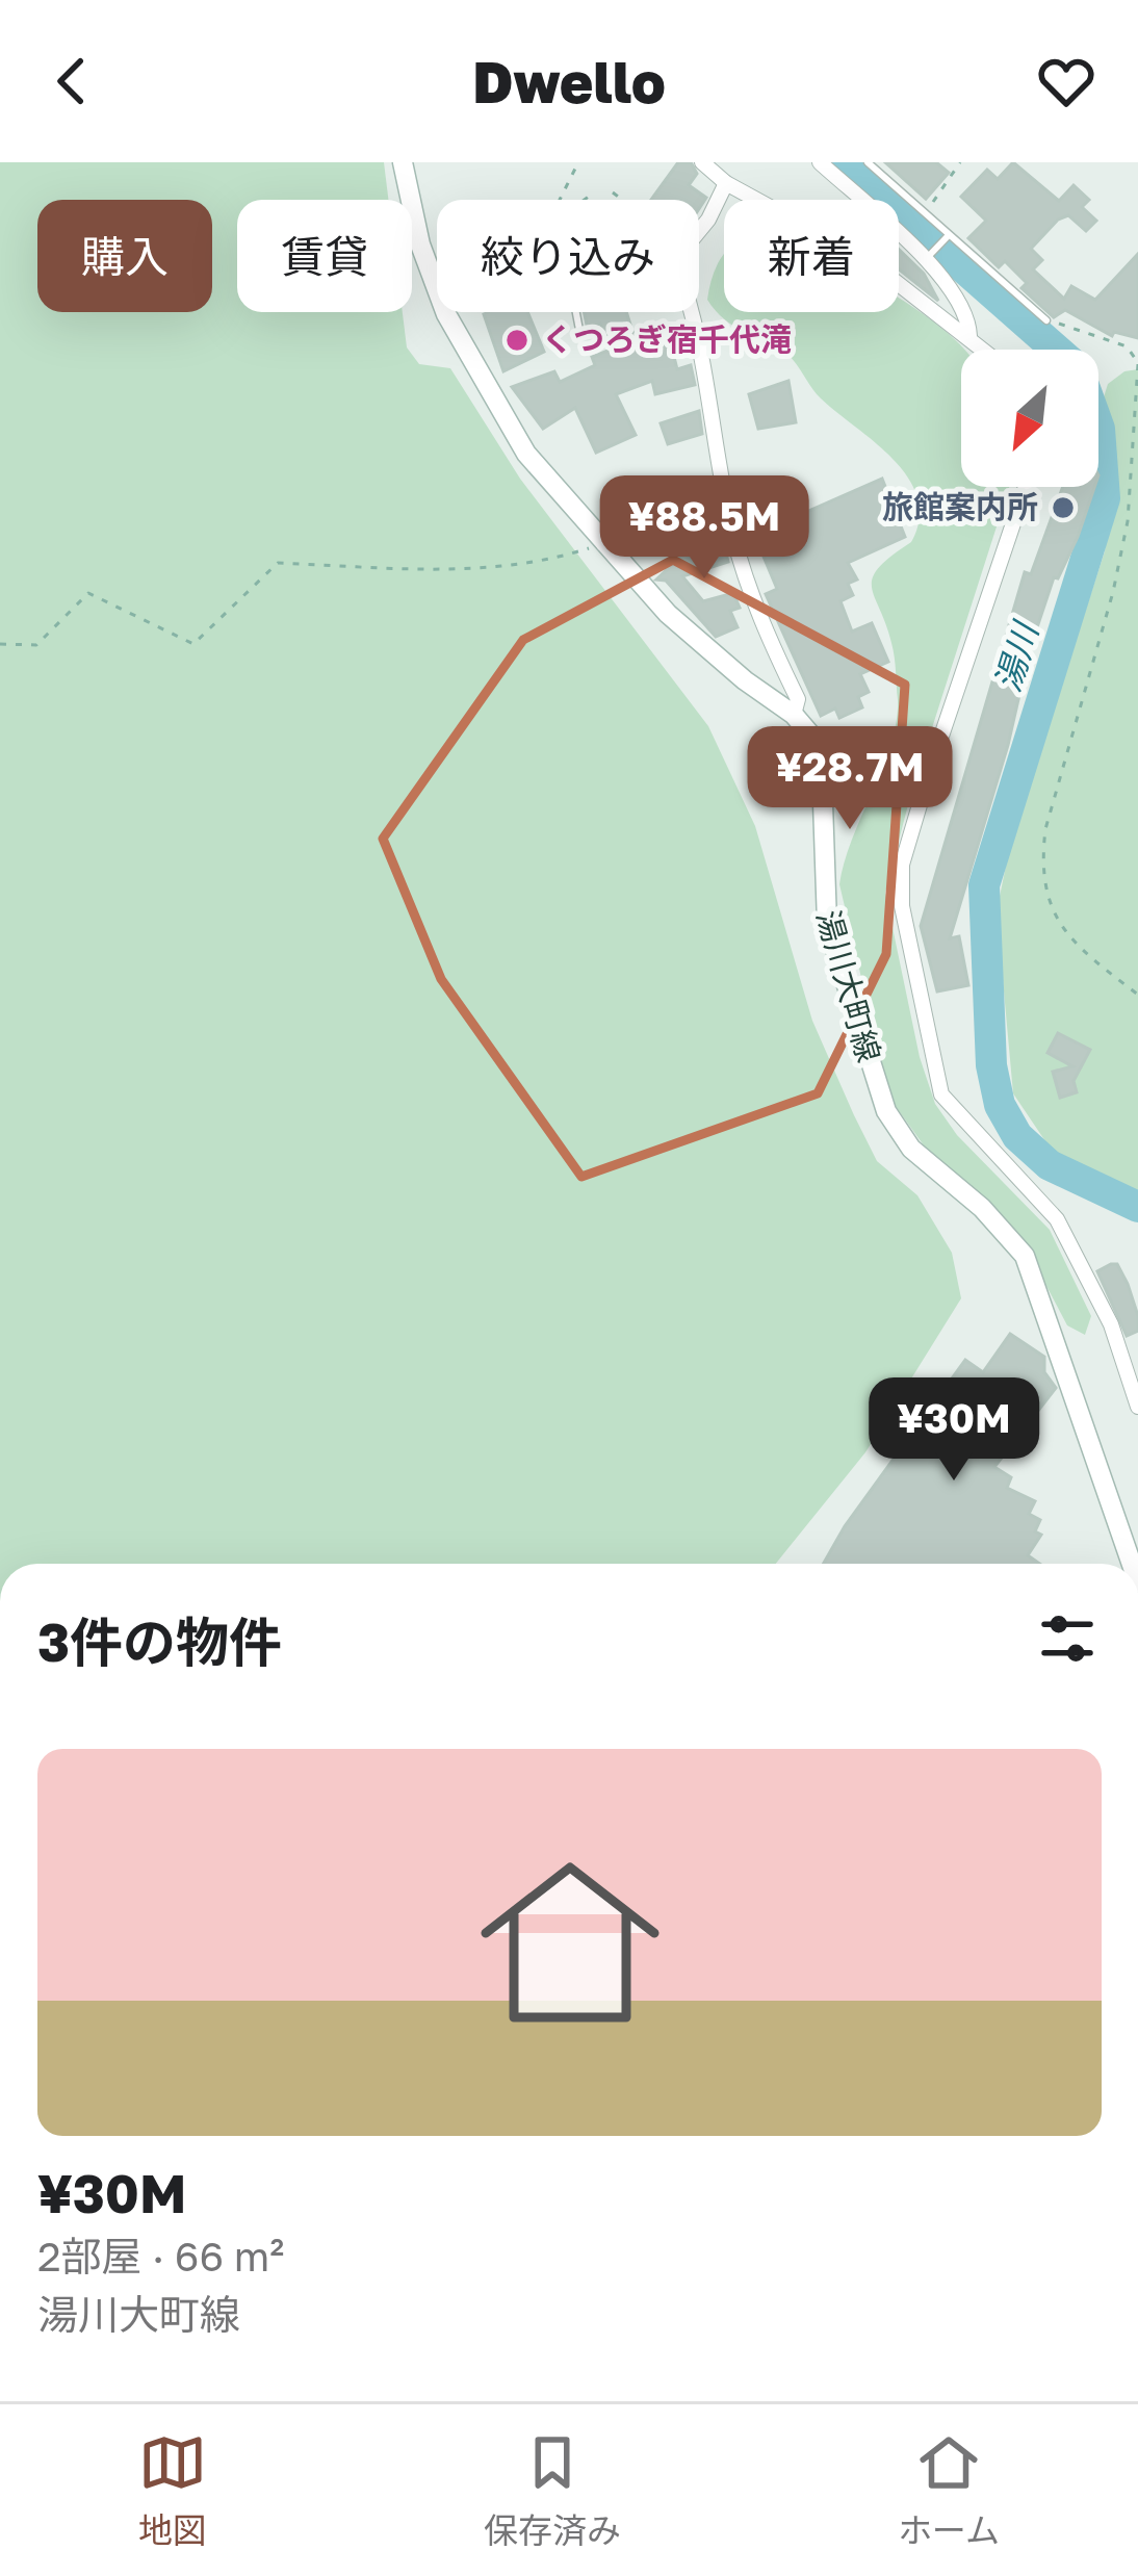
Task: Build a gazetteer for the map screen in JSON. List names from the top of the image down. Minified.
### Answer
{"streets":{"main road":["湯川大町線"]},"water":["湯川"],"places":["くつろぎ宿千代滝","旅館案内所"],"north":"bottom left","page":{"header":"Dwello","chip":["購入","賃貸","絞り込み","新着"],"price":["¥88.5M","¥28.7M","¥30M"],"heading":"3件の物件","list":[{"name":"¥30M","note":"2部屋 · 66 m² · 湯川大町線"}],"tabs":["地図","保存済み","ホーム"]}}
